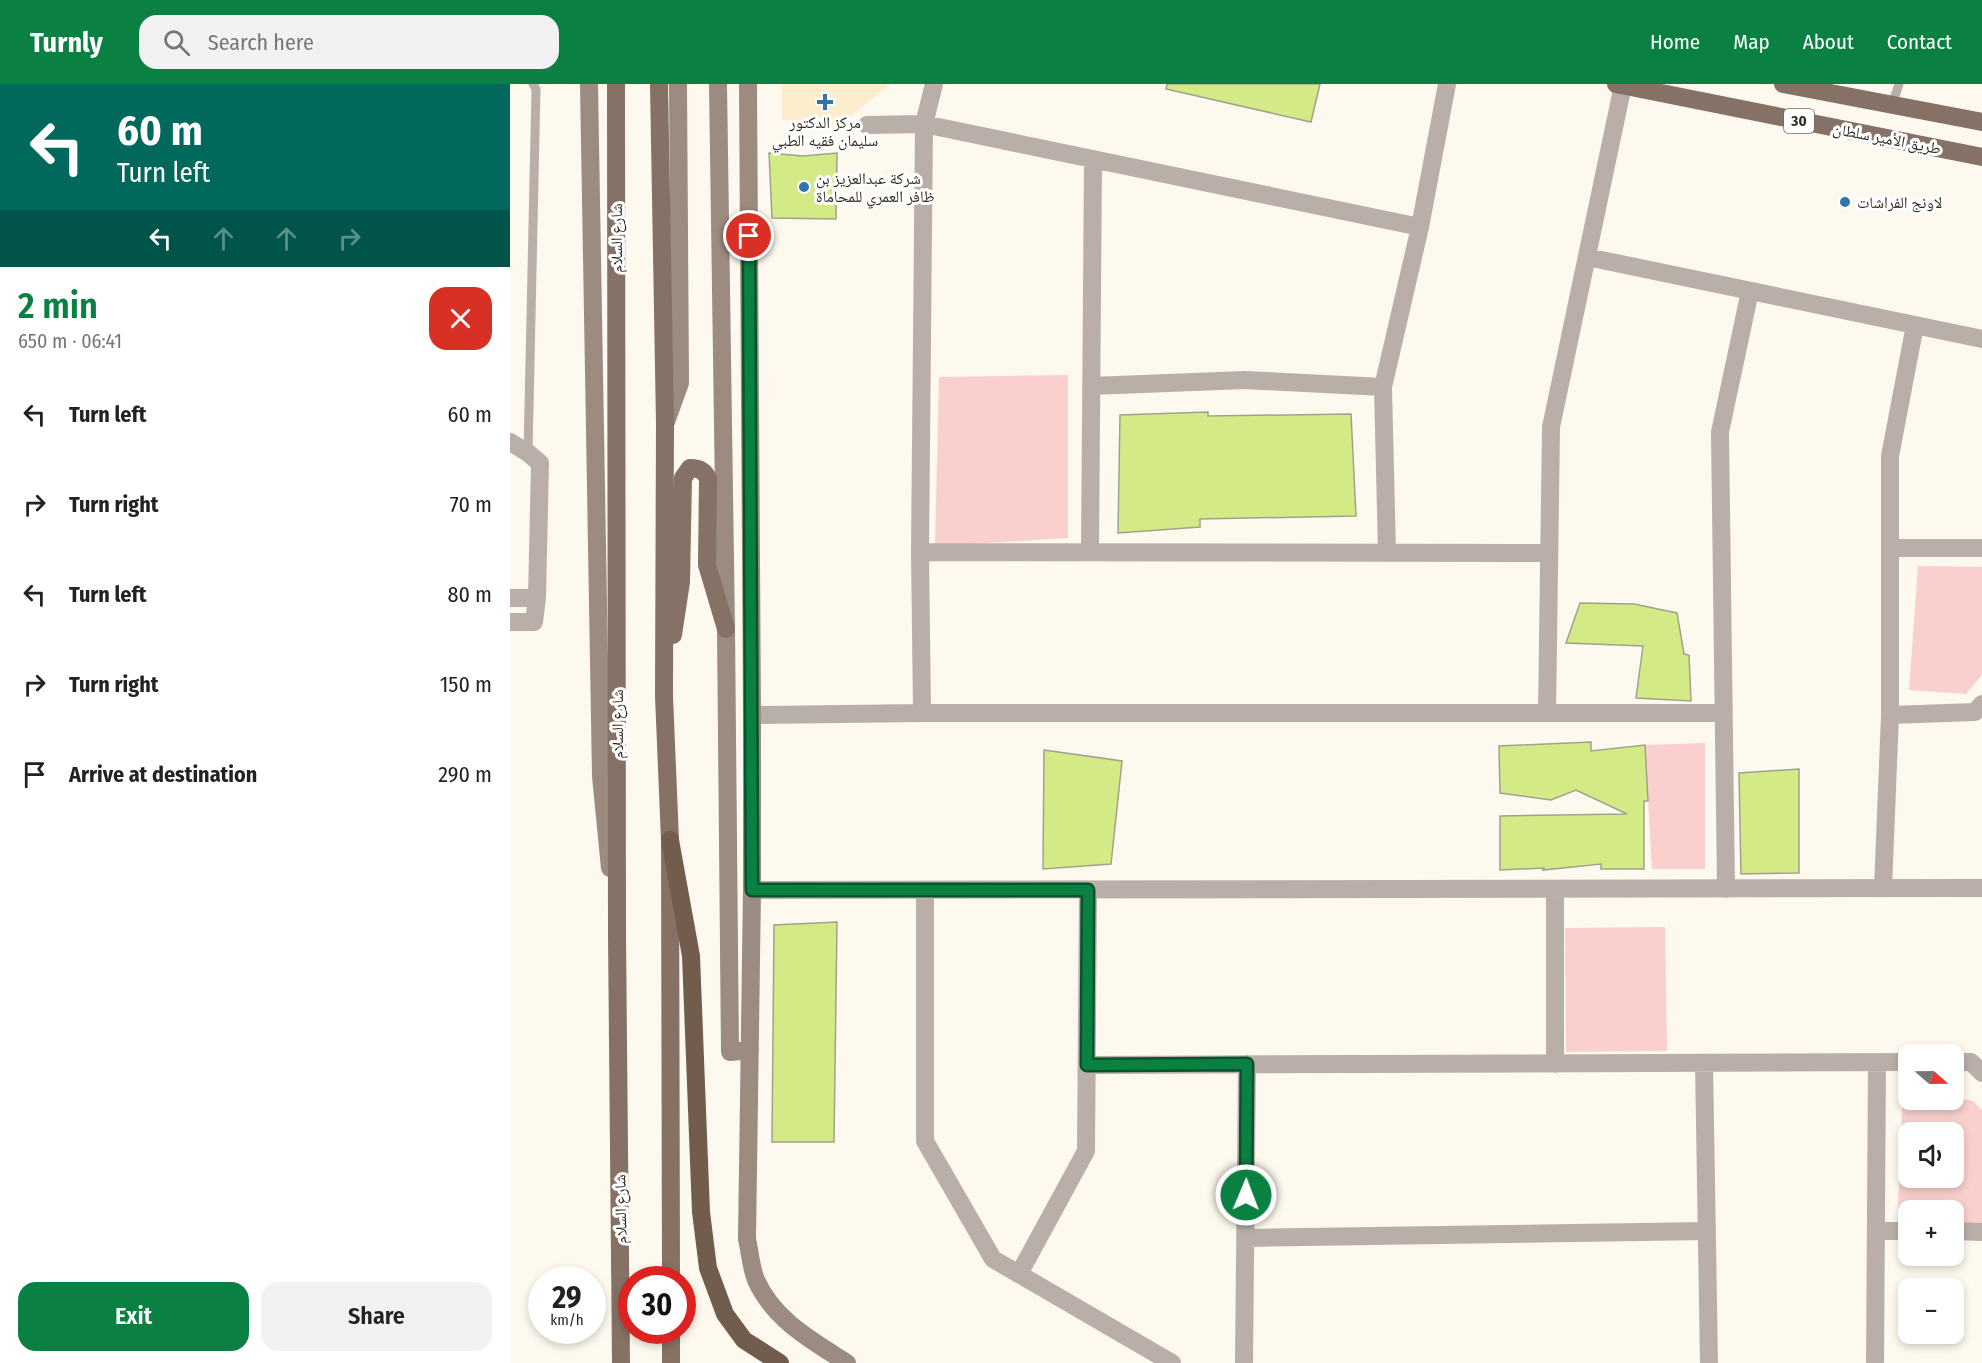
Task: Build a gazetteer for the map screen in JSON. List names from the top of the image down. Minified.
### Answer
{"streets":{"main road":["30","طريق الأمير سلطان","شارع السلام"]},"places":{"health":["مركز الدكتور سليمان فقيه الطبي"],"other":["شركة عبدالعزيز بن ظافر العمري للمحاماة","لاونج الفراشات"]},"north":"right","page":{"header":"Turnly","search":"Search here","nav":["Home","Map","About","Contact"],"turn":["60 m","Turn left"],"heading":["2 min","650 m · 06:41"],"list":[{"name":"Turn left","value":"60 m"},{"name":"Turn right","value":"70 m"},{"name":"Turn left","value":"80 m"},{"name":"Turn right","value":"150 m"},{"name":"Arrive at destination","value":"290 m"}],"map_buttons":["+","−"],"speed":"29 km/h","limit":"30","buttons":["Exit","Share"]}}
